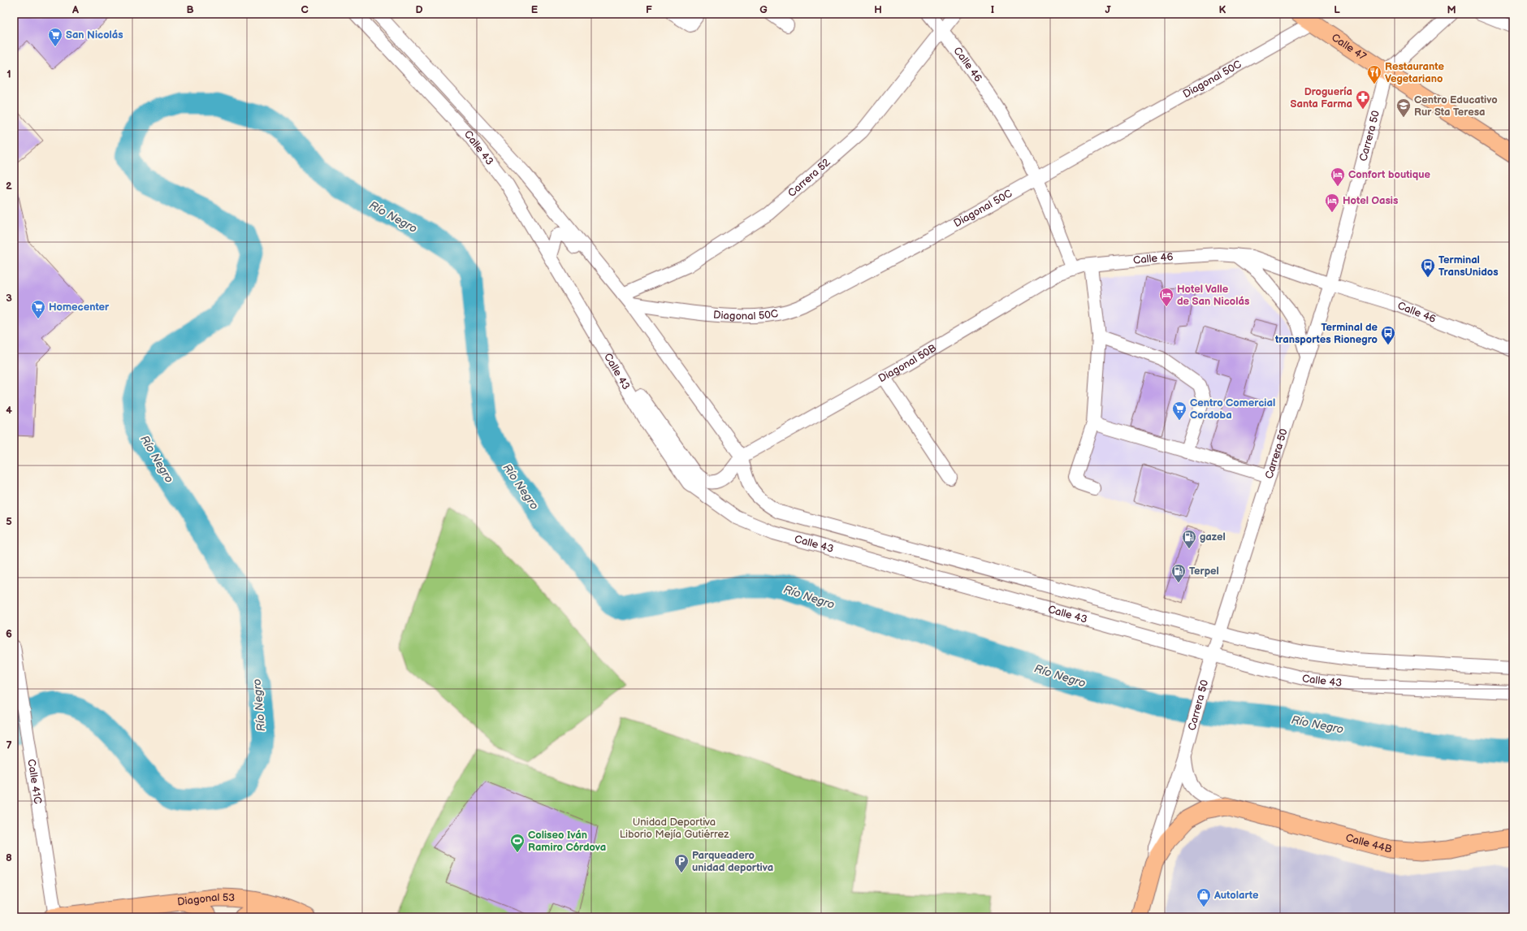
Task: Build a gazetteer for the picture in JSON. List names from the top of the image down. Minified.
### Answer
{"streets":{"main road":["Calle 47","Carrera 50","Calle 44B","Diagonal 53"],"street":["Calle 46","Diagonal 50C","Calle 43","Carrera 52","Diagonal 50B","Calle 41C"]},"crossings":[["Calle 47","Diagonal 50C"],["Calle 47","Carrera 50"],["Calle 46","Diagonal 50C"],["Calle 46","Carrera 50"],["Calle 46","Carrera 52"],["Calle 46","Diagonal 50B"],["Diagonal 50C","Calle 43"],["Diagonal 50C","Carrera 52"],["Carrera 50","Calle 43"],["Carrera 50","Calle 44B"],["Calle 43","Carrera 52"],["Calle 43","Diagonal 50B"],["Calle 41C","Diagonal 53"]],"water":["Río Negro"],"parks":["Unidad Deportiva Liborio Mejía Gutiérrez"],"places":{"supermarket":["San Nicolás","Homecenter","Centro Comercial Cordoba"],"restaurant":["Restaurante Vegetariano"],"pharmacy":["Droguería Santa Farma"],"school or university":["Centro Educativo Rur Sta Teresa"],"hotel":["Confort boutique","Hotel Oasis","Hotel Valle de San Nicolás"],"bus stop":["Terminal TransUnidos","Terminal de transportes Rionegro"],"fuel station":["gazel","Terpel"],"sports":["Coliseo Iván Ramiro Córdova"],"parking":["Parqueadero unidad deportiva"],"shop":["Autolarte"]},"grid":{"columns":["A","B","C","D","E","F","G","H","I","J","K","L","M"],"rows":["1","2","3","4","5","6","7","8"]}}
